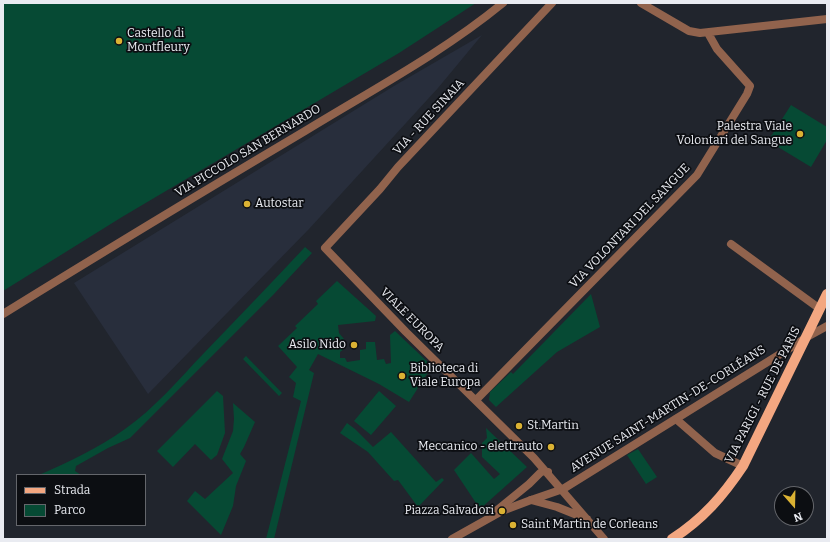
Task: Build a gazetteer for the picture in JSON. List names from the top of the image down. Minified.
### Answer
{"streets":{"main road":["VIA PARIGI - RUE DE PARIS"],"street":["VIA - RUE SINAIA","VIA PICCOLO SAN BERNARDO","VIA VOLONTARI DEL SANGUE","VIALE EUROPA","AVENUE SAINT-MARTIN-DE-CORLÉANS"]},"crossings":[["VIA - RUE SINAIA","VIALE EUROPA"],["VIA VOLONTARI DEL SANGUE","VIALE EUROPA"],["VIA PARIGI - RUE DE PARIS","AVENUE SAINT-MARTIN-DE-CORLÉANS"]],"places":["Castello di Montfleury","Palestra Viale Volontari del Sangue","Autostar","Asilo Nido","Biblioteca di Viale Europa","St.Martin","Meccanico - elettrauto","Piazza Salvadori","Saint Martin de Corleans"],"legend":["Strada","Parco"],"north":"bottom"}
